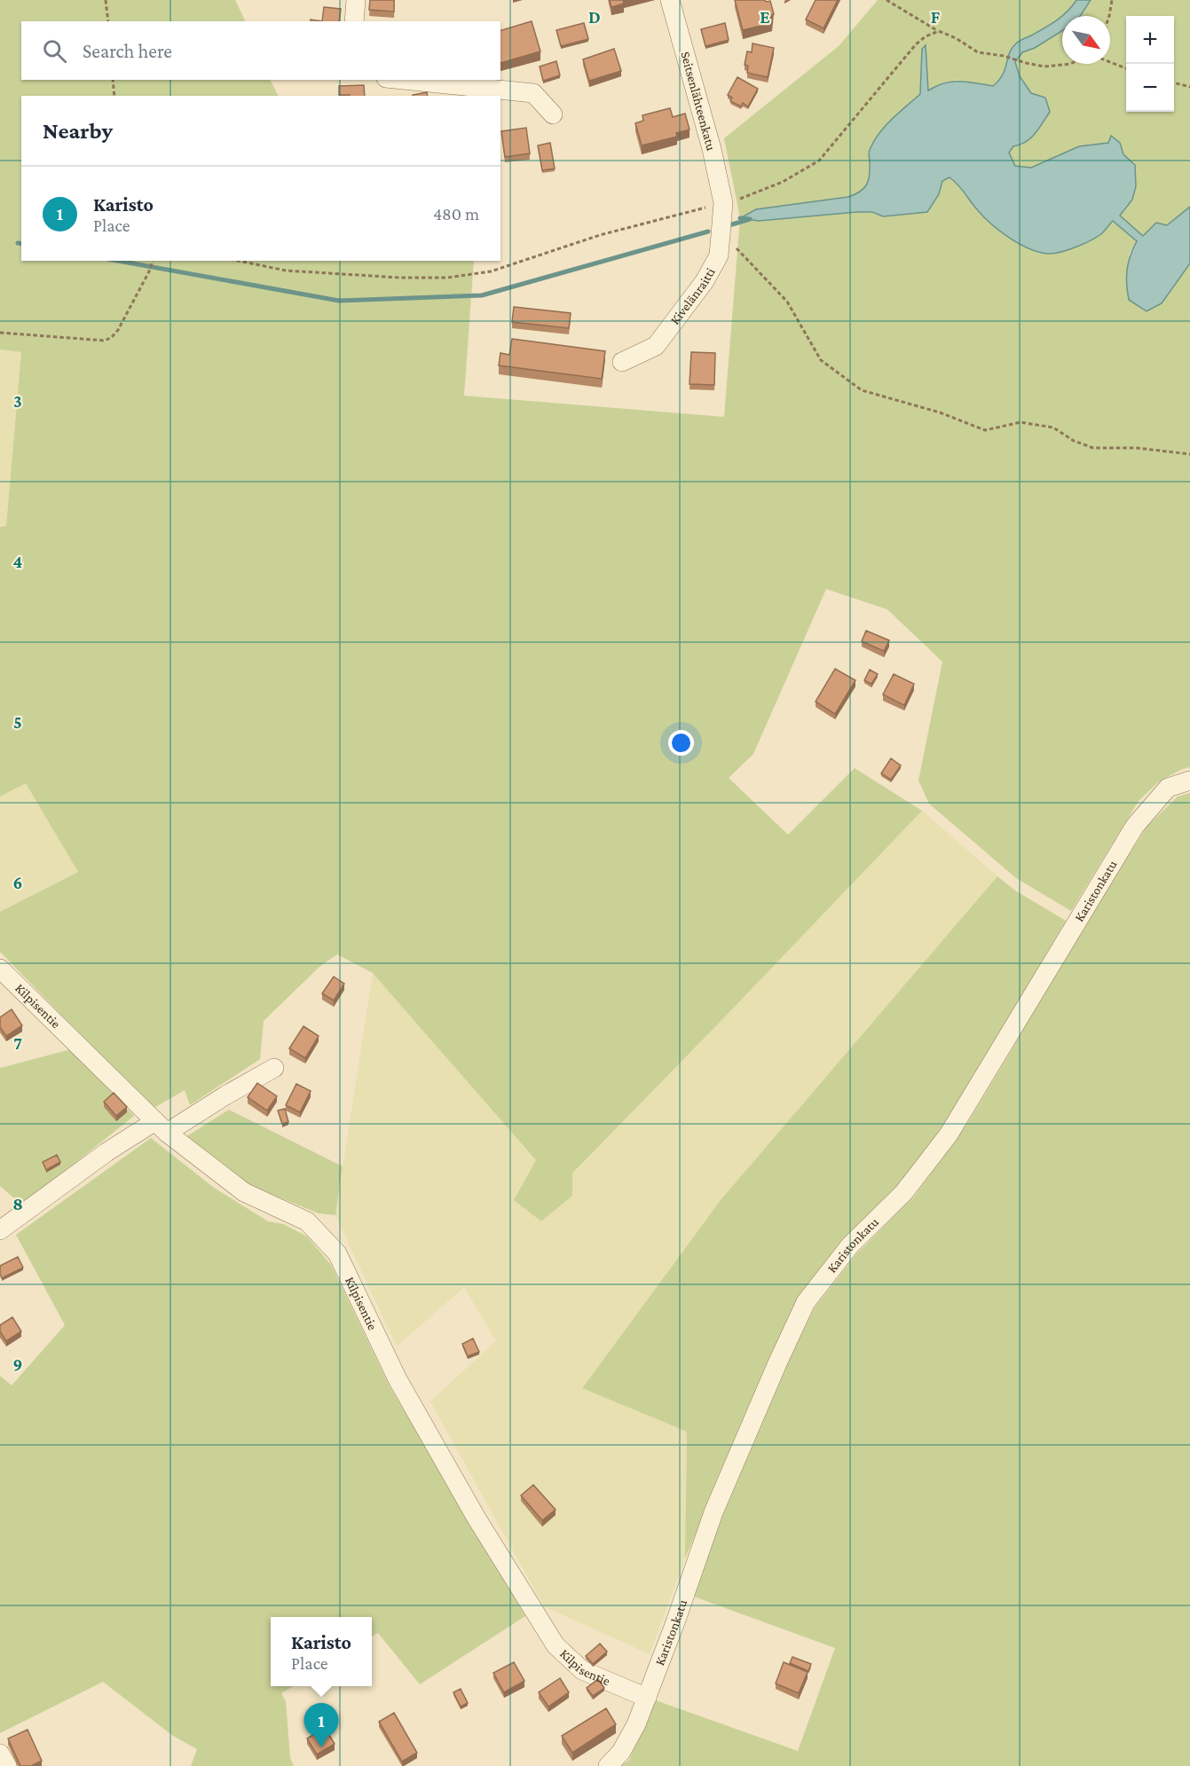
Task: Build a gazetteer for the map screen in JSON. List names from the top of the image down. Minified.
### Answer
{"streets":{"street":["Seitsenlähteenkatu","Kivelänraitti","Karistonkatu","Kilpisentie"]},"crossings":[["Seitsenlähteenkatu","Kivelänraitti"],["Karistonkatu","Kilpisentie"]],"north":"bottom right","page":{"map_buttons":["+","−"],"search":"Search here","heading":"Nearby","list":[{"mark":"1","name":"Karisto","note":"Place","value":"480 m"}],"popup":["Karisto","Place"],"pins":"1"},"grid":{"columns":["D","E","F"],"rows":["3","4","5","6","7","8","9"]}}
